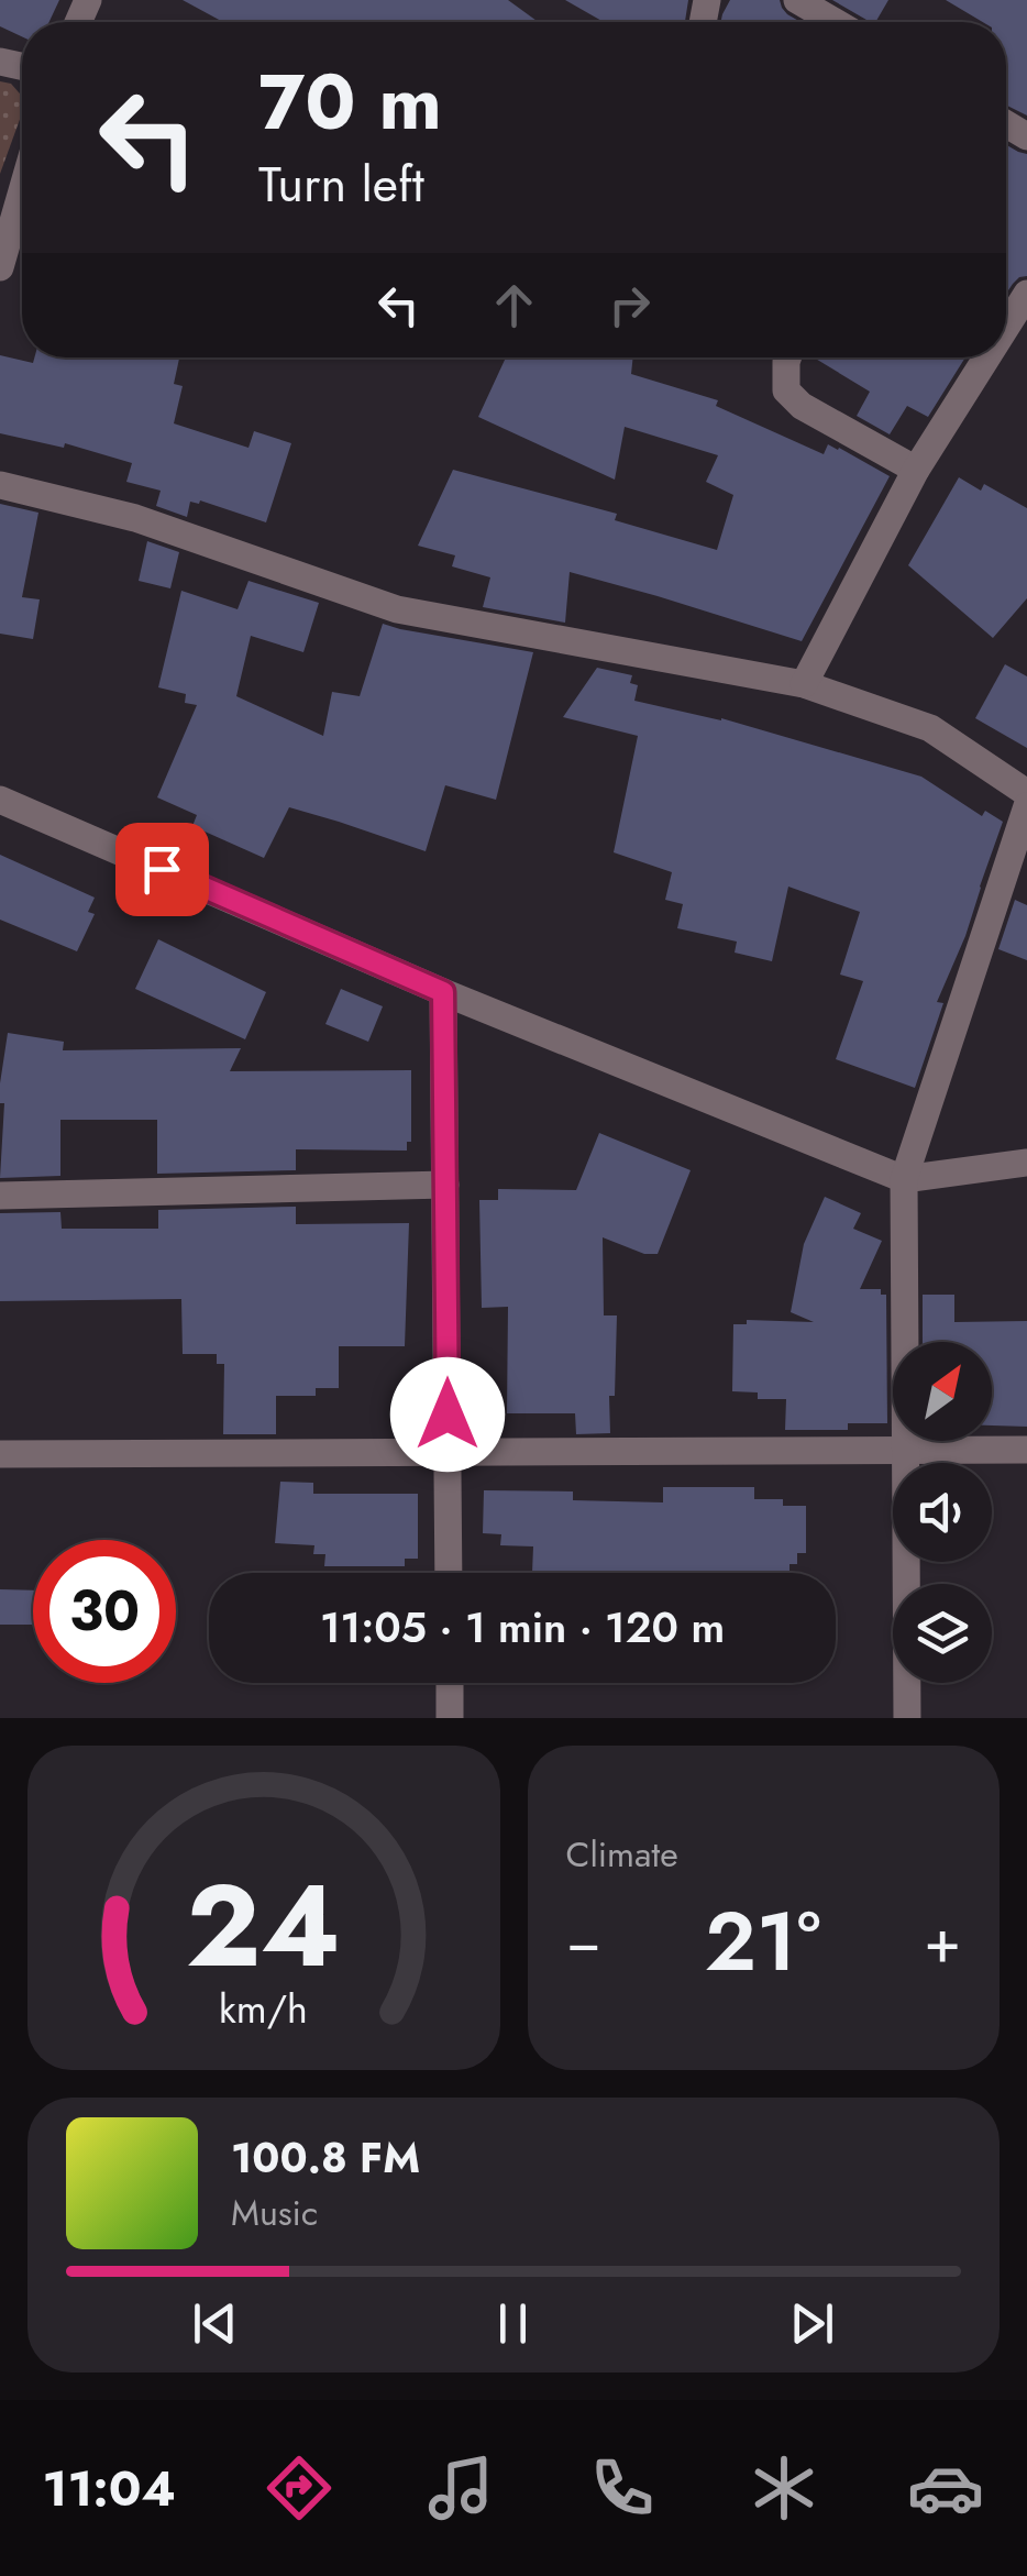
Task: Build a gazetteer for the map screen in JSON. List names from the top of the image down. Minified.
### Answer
{"north":"top right","page":{"turn":["70 m","Turn left"],"limit":"30","trip":"11:05 · 1 min · 120 m","tile":"Climate","heat":["−","21°","+"],"song":["100.8 FM","Music"],"tabs":"11:04","gauge":["24","km/h"]}}
